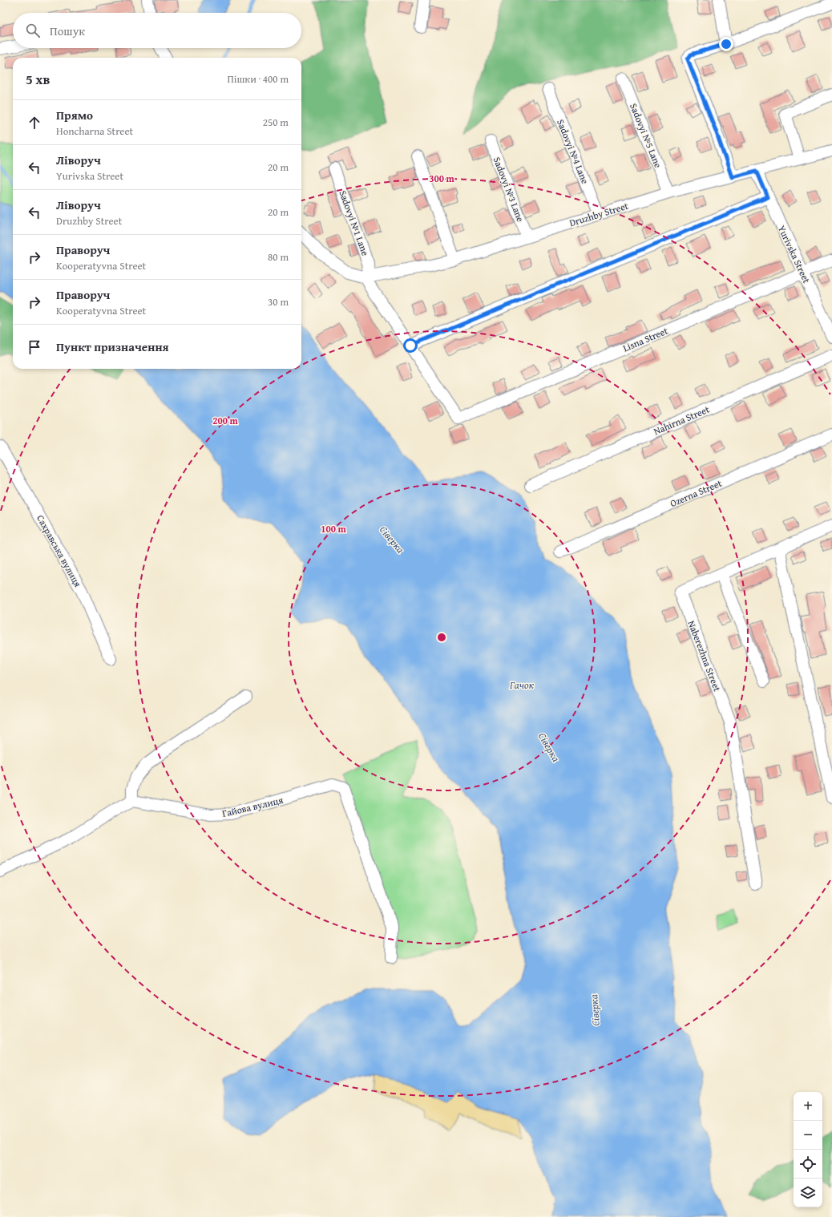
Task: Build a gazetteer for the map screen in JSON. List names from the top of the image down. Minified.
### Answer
{"streets":{"street":["Sadovyi №5 Lane","Sadovyi №4 Lane","Sadovyi №3 Lane","Druzhby Street","Sadovyi №1 Lane","Yurivska Street","Lisna Street","Nahirna Street","Ozerna Street","Сахравська вулиця","Naberezhna Street","Гайова вулиця"]},"crossings":[["Sadovyi №5 Lane","Druzhby Street"],["Sadovyi №4 Lane","Druzhby Street"],["Sadovyi №3 Lane","Druzhby Street"],["Druzhby Street","Sadovyi №1 Lane"],["Druzhby Street","Yurivska Street"],["Yurivska Street","Lisna Street"]],"water":["Сіверка","Гачок"],"page":{"search":"Пошук","heading":["5 хв","Пішки · 400 m"],"list":[["Прямо","Honcharna Street","250 m"],["Ліворуч","Yurivska Street","20 m"],["Ліворуч","Druzhby Street","20 m"],["Праворуч","Kooperatyvna Street","80 m"],["Праворуч","Kooperatyvna Street","30 m"],"Пункт призначення"],"map_buttons":["+","−"]},"rings":["300 m","200 m","100 m"]}
